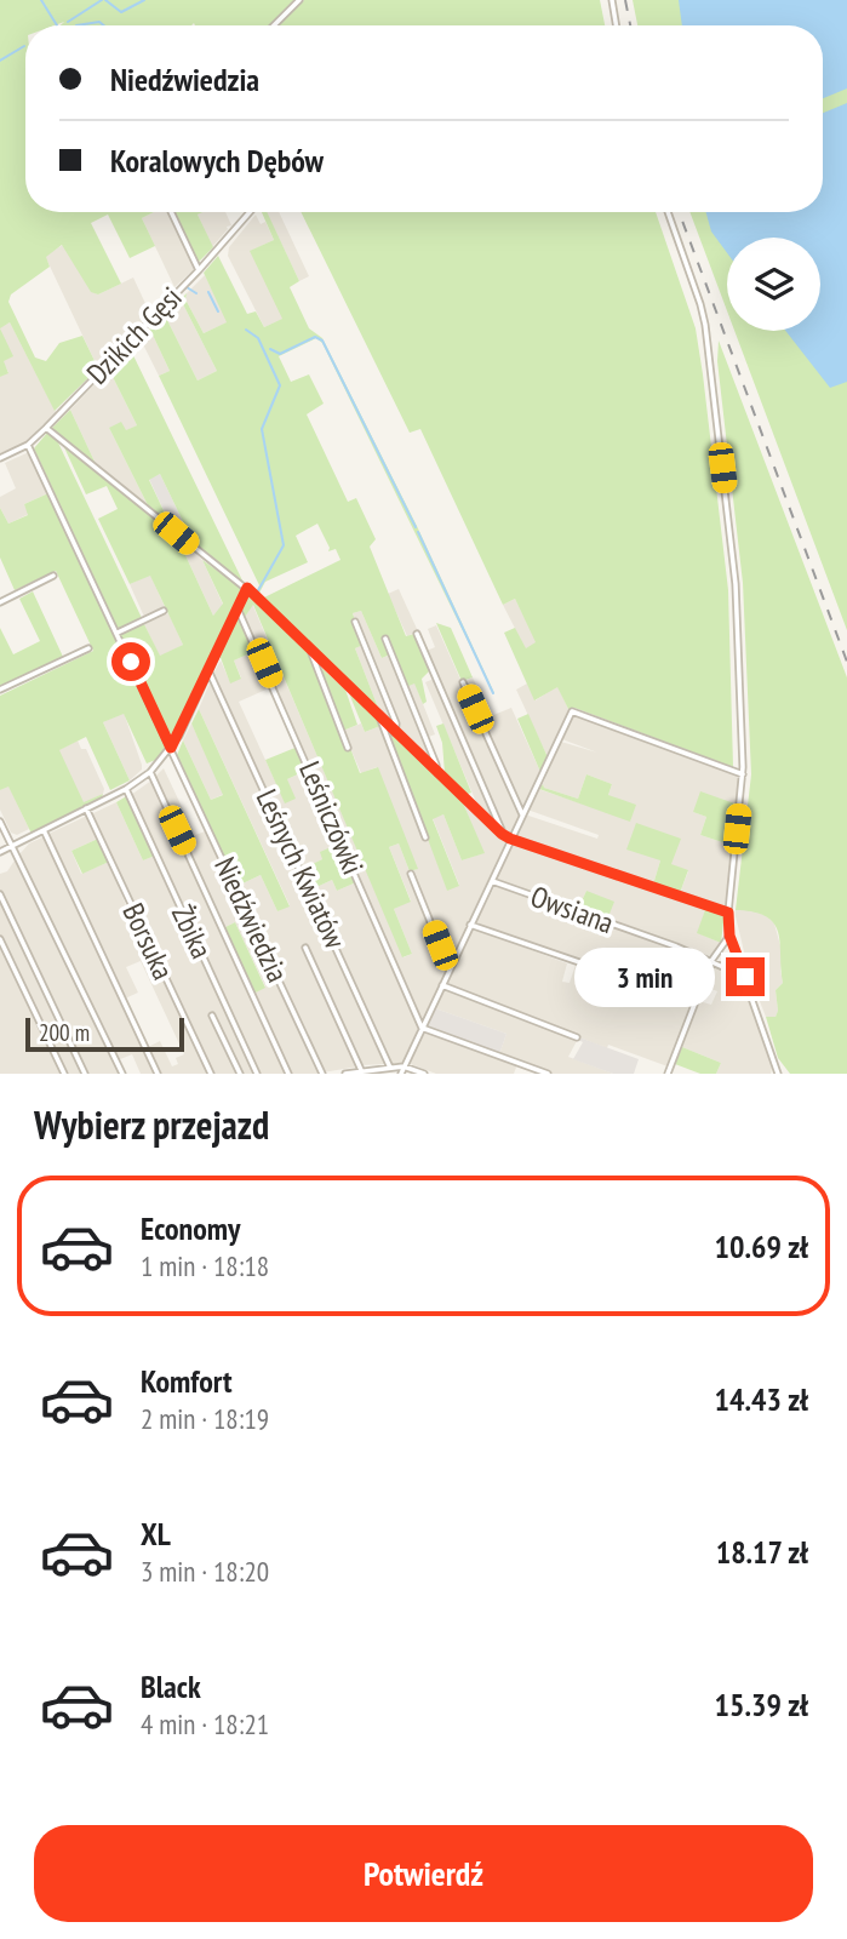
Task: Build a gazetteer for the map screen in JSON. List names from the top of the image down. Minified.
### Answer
{"streets":{"street":["Dzikich Gęsi","Leśniczówki","Leśnych Kwiatów","Owsiana","Niedźwiedzia","Żbika","Borsuka"]},"crossings":[["Dzikich Gęsi","Niedźwiedzia"]],"scale_bar":"200 m","page":{"banner":["Niedźwiedzia","Koralowych Dębów"],"bubble":"3 min","scale":"200 m","heading":"Wybierz przejazd","list":[{"name":"Economy","note":"1 min · 18:18","value":"10.69 zł"},{"name":"Komfort","note":"2 min · 18:19","value":"14.43 zł"},{"name":"XL","note":"3 min · 18:20","value":"18.17 zł"},{"name":"Black","note":"4 min · 18:21","value":"15.39 zł"}],"buttons":"Potwierdź"}}
